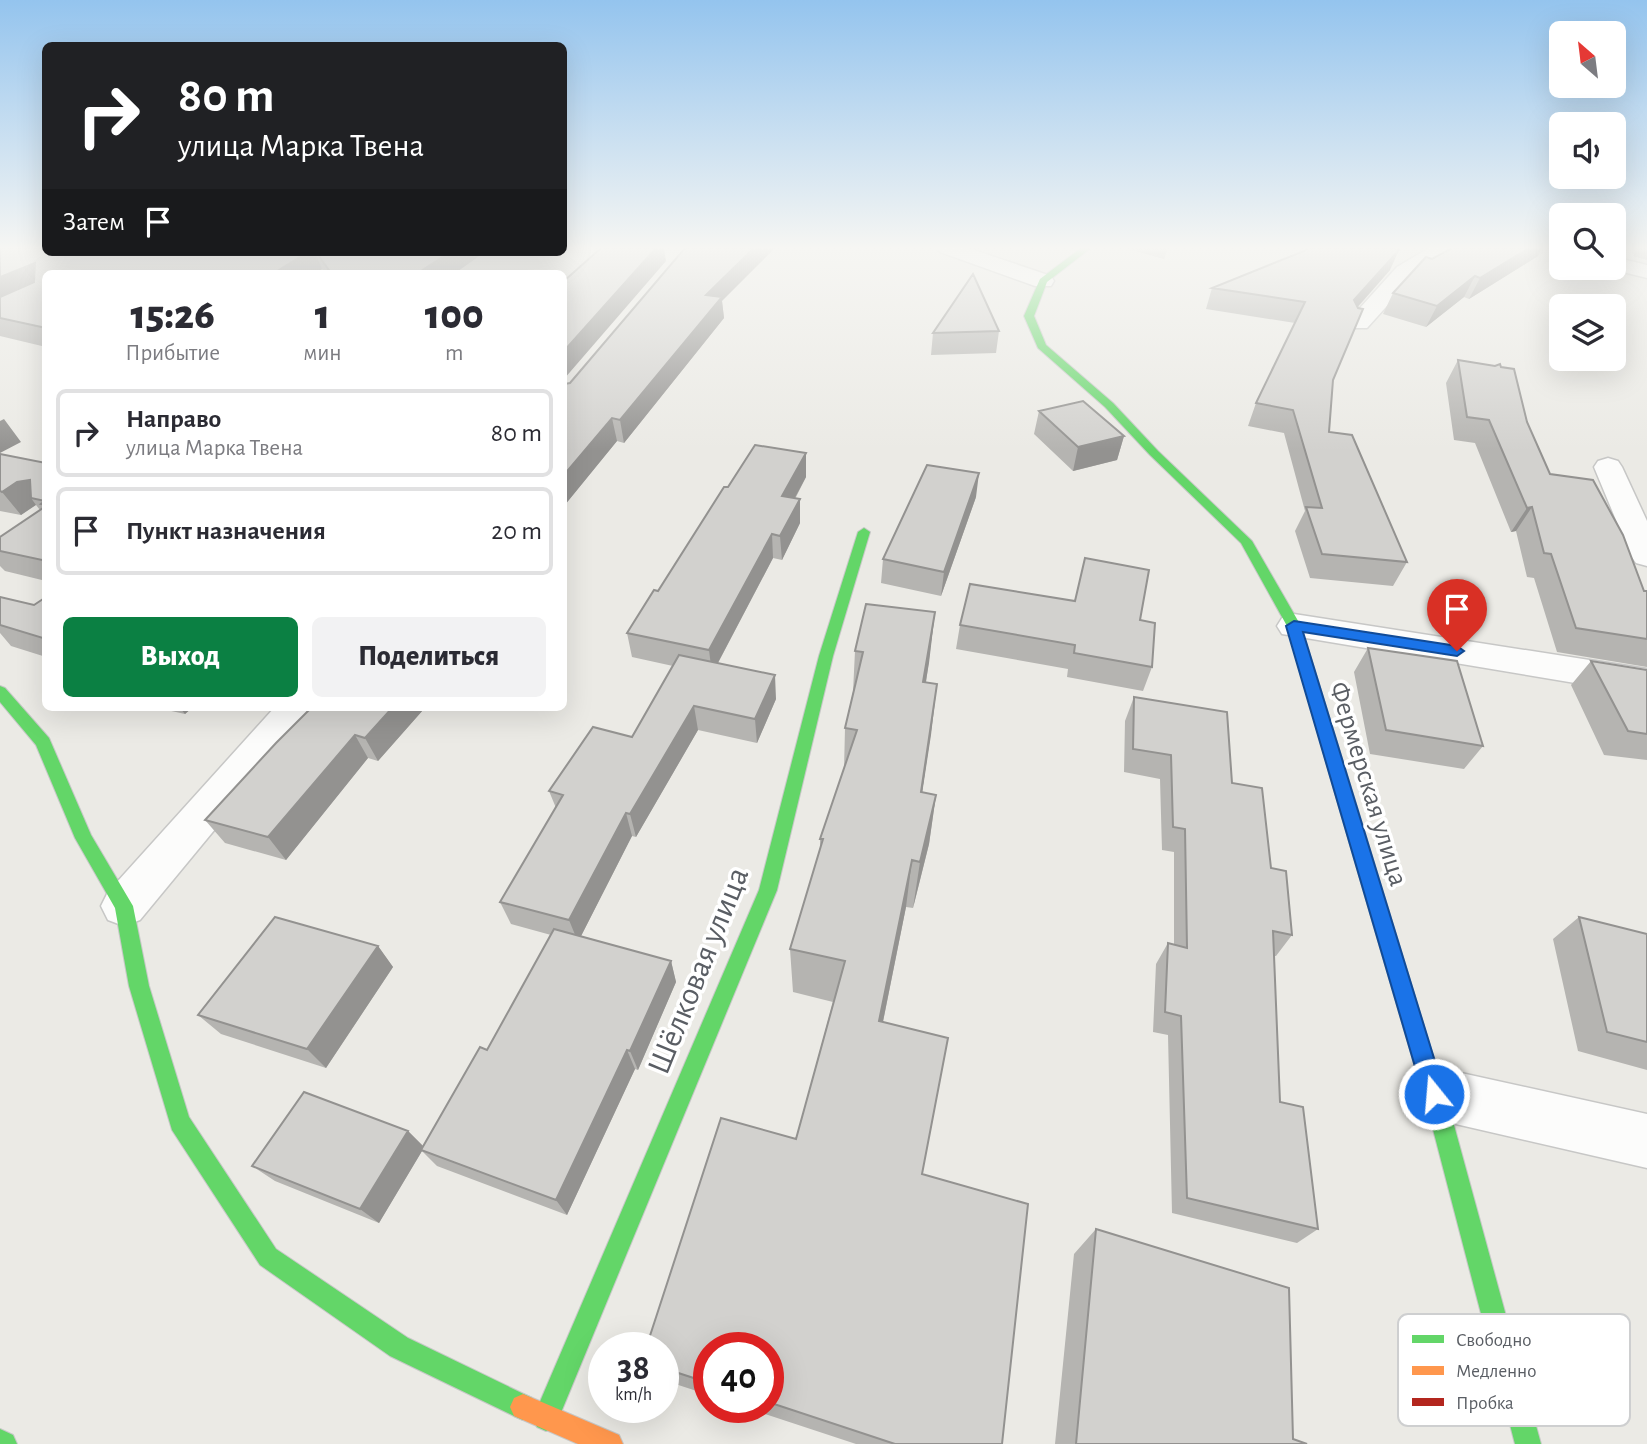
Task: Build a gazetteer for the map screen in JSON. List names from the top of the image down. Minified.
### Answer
{"streets":{"street":["Фермерская улица","Шёлковая улица"]},"legend":["Свободно","Медленно","Пробка"],"north":"top left","page":{"turn":["80 m","улица Марка Твена"],"then":"Затем","eta":["15:26","Прибытие","1","мин","100","m"],"list":[{"name":"Направо","note":"улица Марка Твена","value":"80 m"},{"name":"Пункт назначения","value":"20 m"}],"buttons":["Выход","Поделиться"],"speed":"38 km/h","limit":"40"}}
